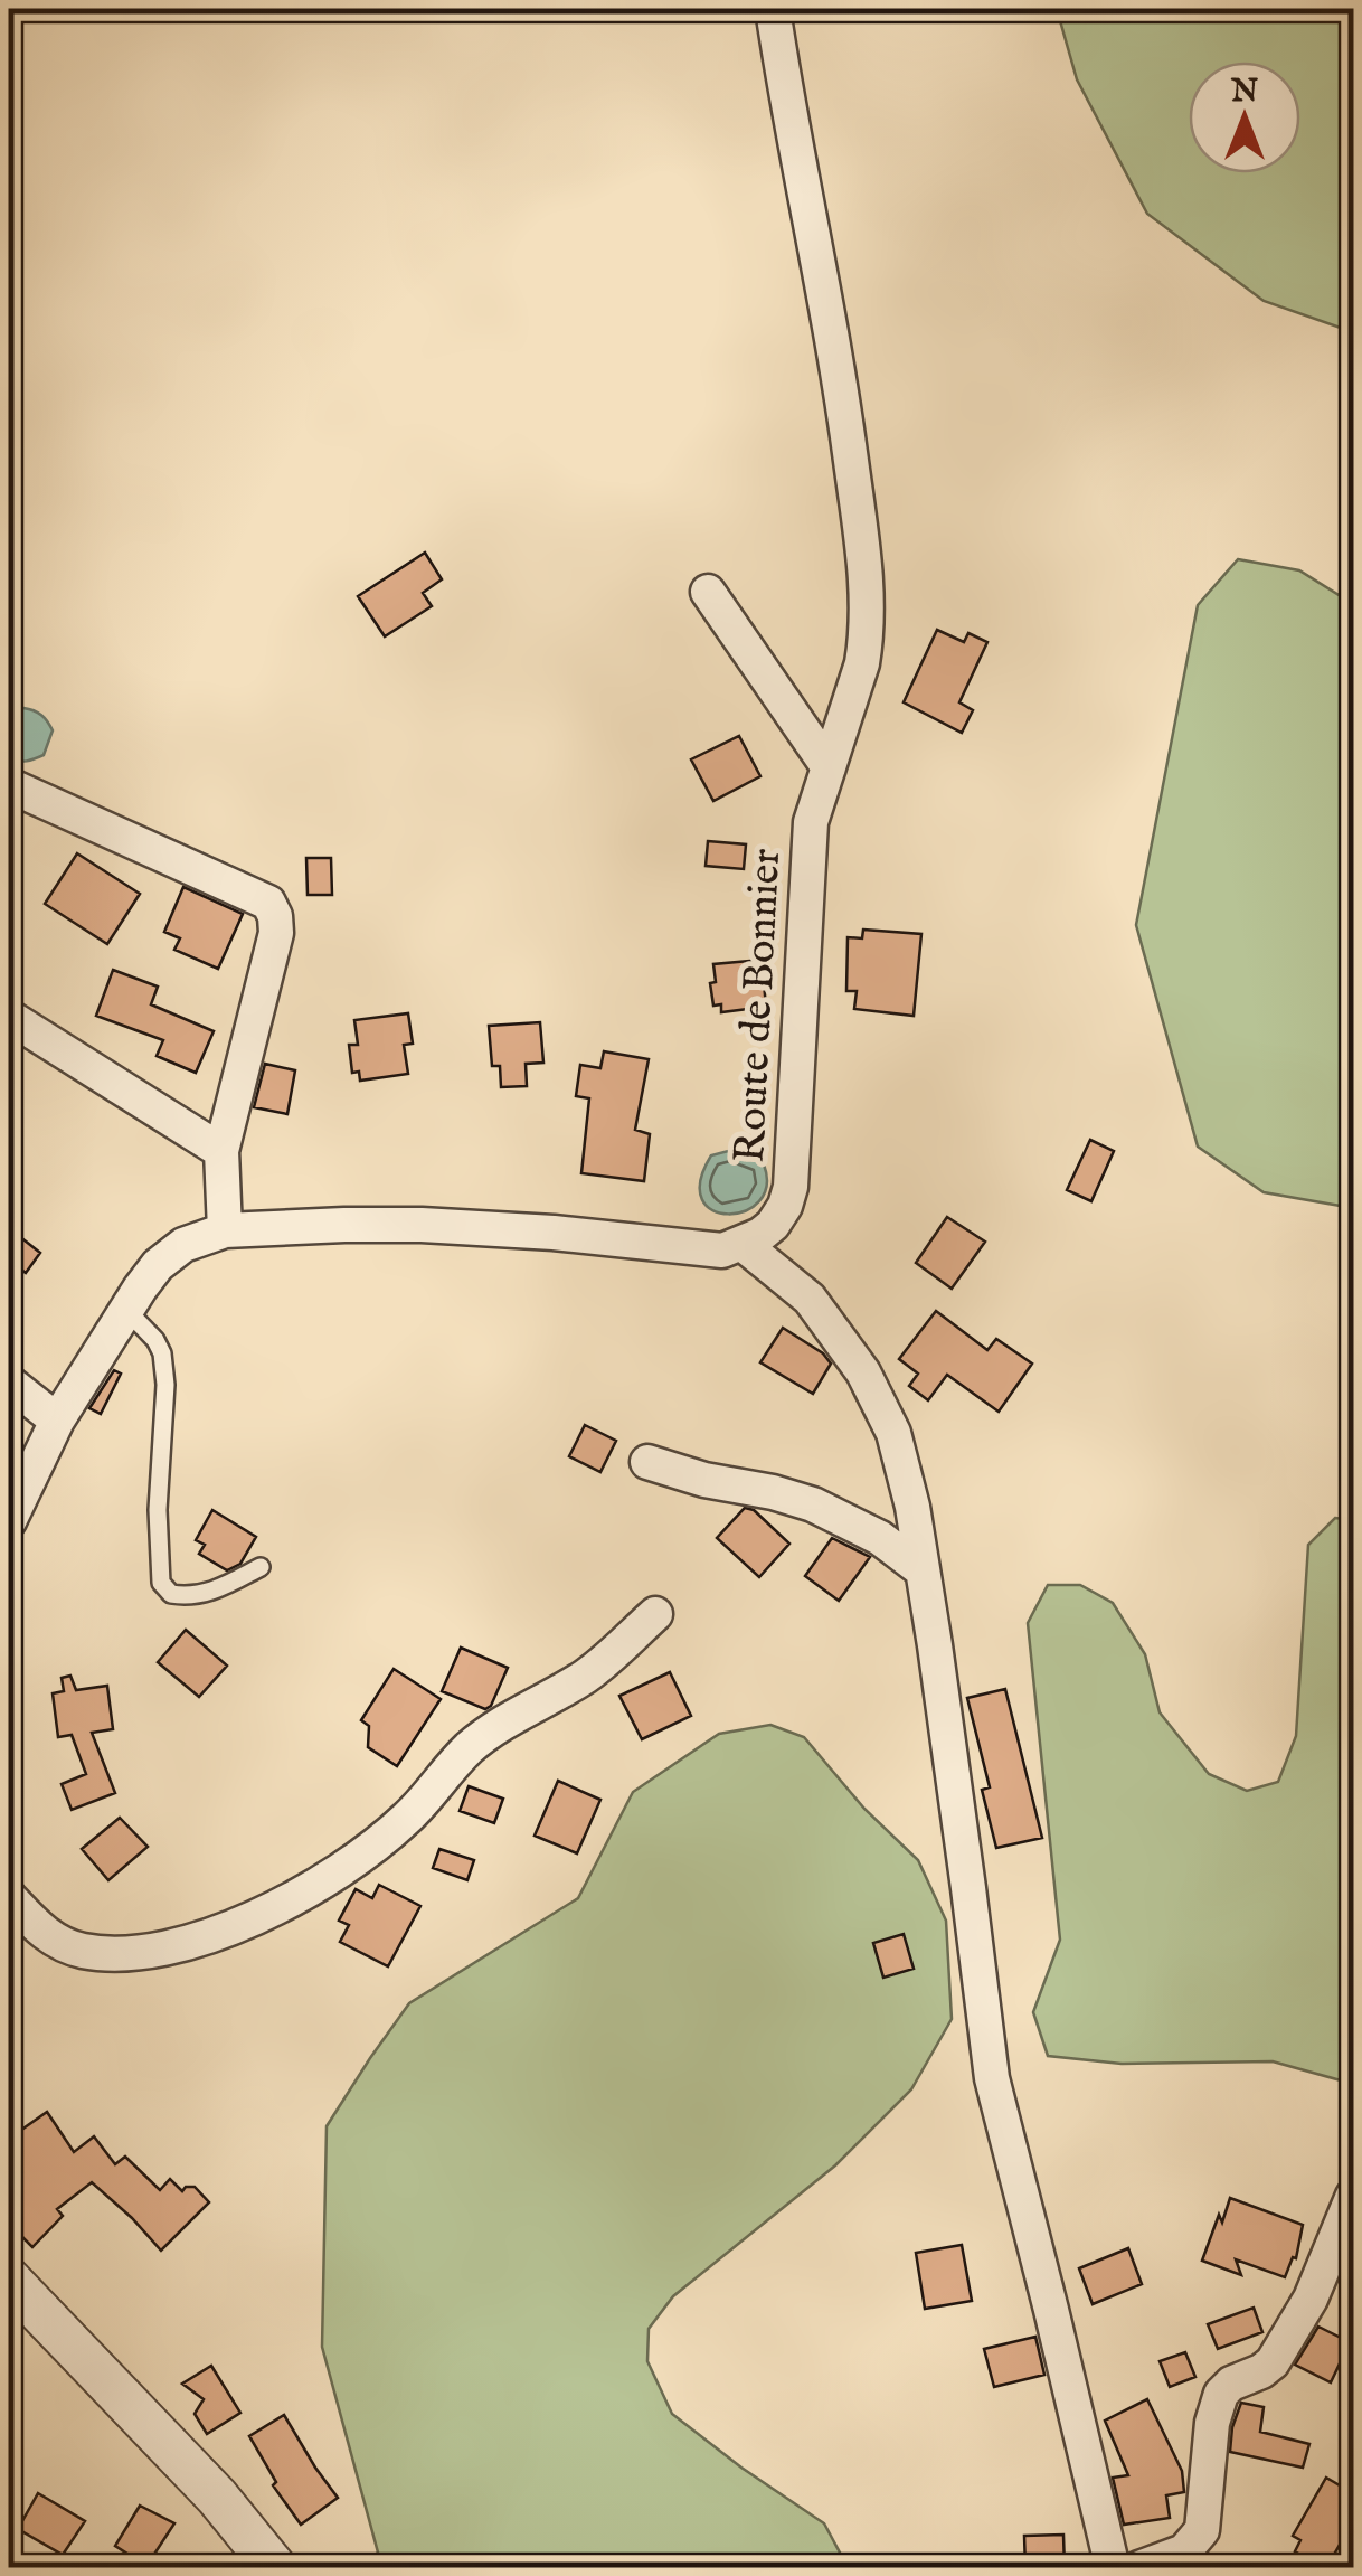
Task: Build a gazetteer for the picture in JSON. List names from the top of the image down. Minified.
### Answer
{"streets":{"street":["Route de Bonnier"]},"north":"top"}
